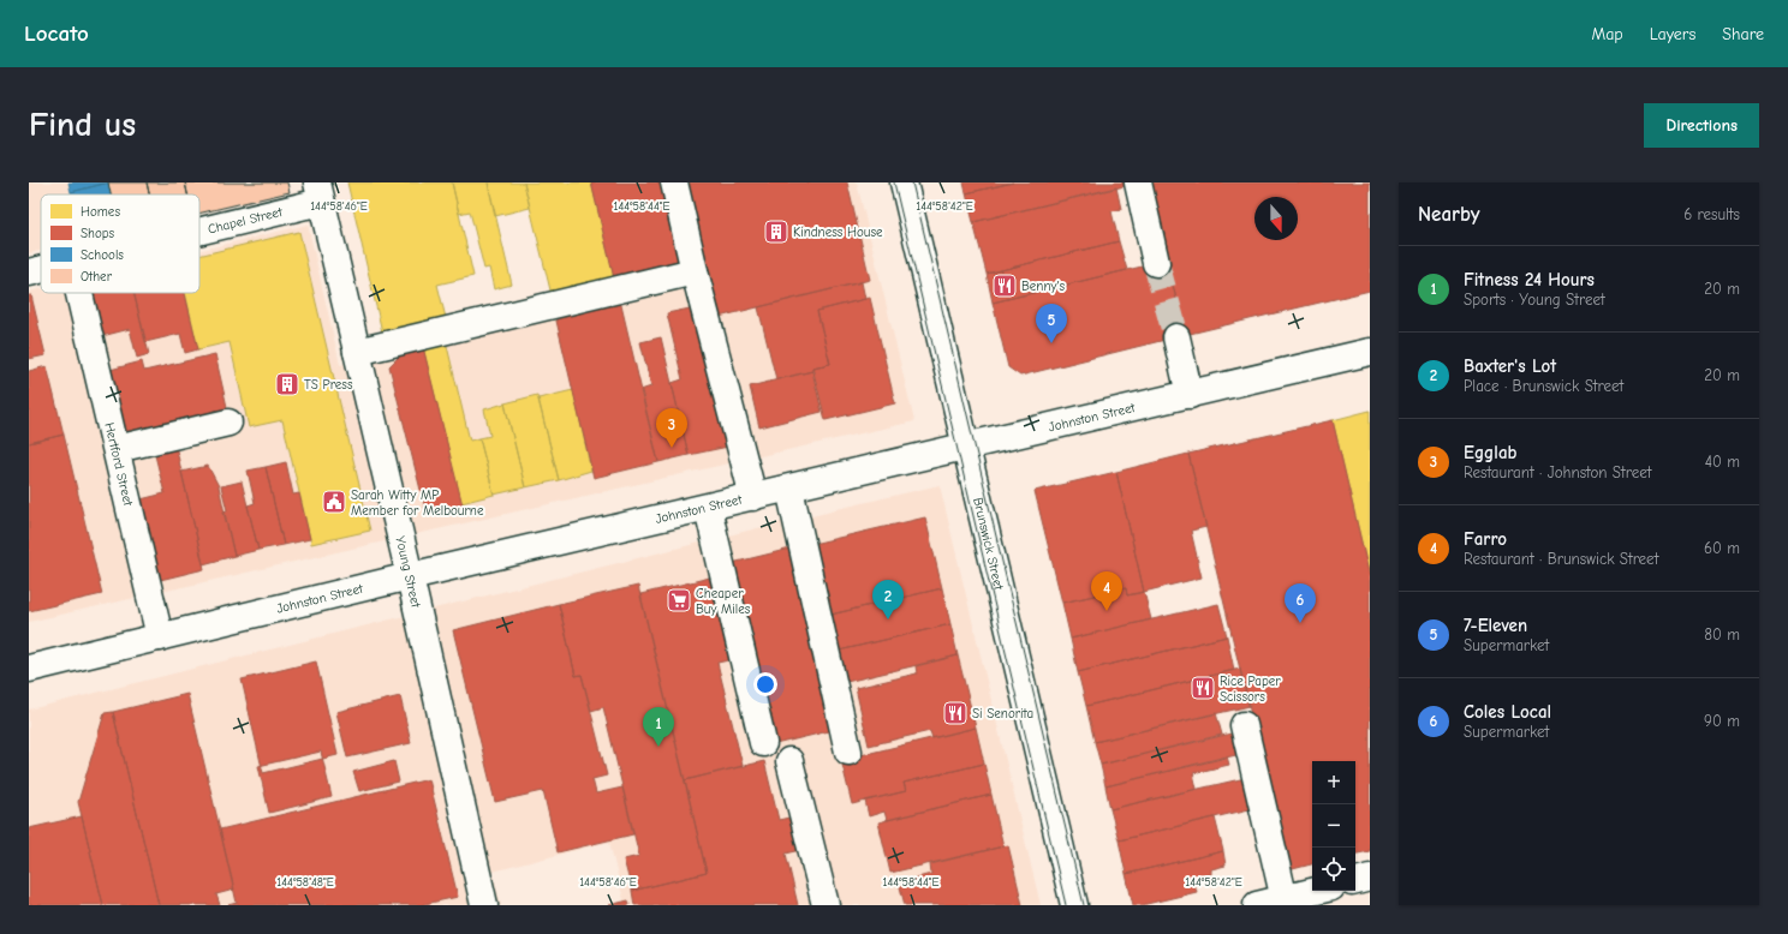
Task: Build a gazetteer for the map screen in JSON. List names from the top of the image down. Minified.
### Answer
{"streets":{"street":["Chapel Street","Johnston Street","Hertford Street","Brunswick Street","Young Street"]},"crossings":[["Chapel Street","Young Street"],["Johnston Street","Hertford Street"],["Johnston Street","Brunswick Street"],["Johnston Street","Young Street"]],"places":{"building":["Kindness House","TS Press"],"restaurant":["Benny's","Rice Paper Scissors","Si Senorita"],"public building":["Sarah Witty MP Member for Melbourne"],"supermarket":["Cheaper Buy Miles"]},"legend":["Homes","Shops","Schools","Other"],"north":"bottom","page":{"header":"Locato","nav":["Map","Layers","Share"],"buttons":"Directions","title":"Find us","heading":["Nearby","6 results"],"list":[{"mark":"1","name":"Fitness 24 Hours","note":"Sports · Young Street","value":"20 m"},{"mark":"2","name":"Baxter's Lot","note":"Place · Brunswick Street","value":"20 m"},{"mark":"3","name":"Egglab","note":"Restaurant · Johnston Street","value":"40 m"},{"mark":"4","name":"Farro","note":"Restaurant · Brunswick Street","value":"60 m"},{"mark":"5","name":"7-Eleven","note":"Supermarket","value":"80 m"},{"mark":"6","name":"Coles Local","note":"Supermarket","value":"90 m"}],"pins":["5","3","4","2","6","1"],"map_buttons":["+","−"]},"coordinates":["144°58'46\"E","144°58'44\"E","144°58'42\"E","144°58'48\"E"]}
